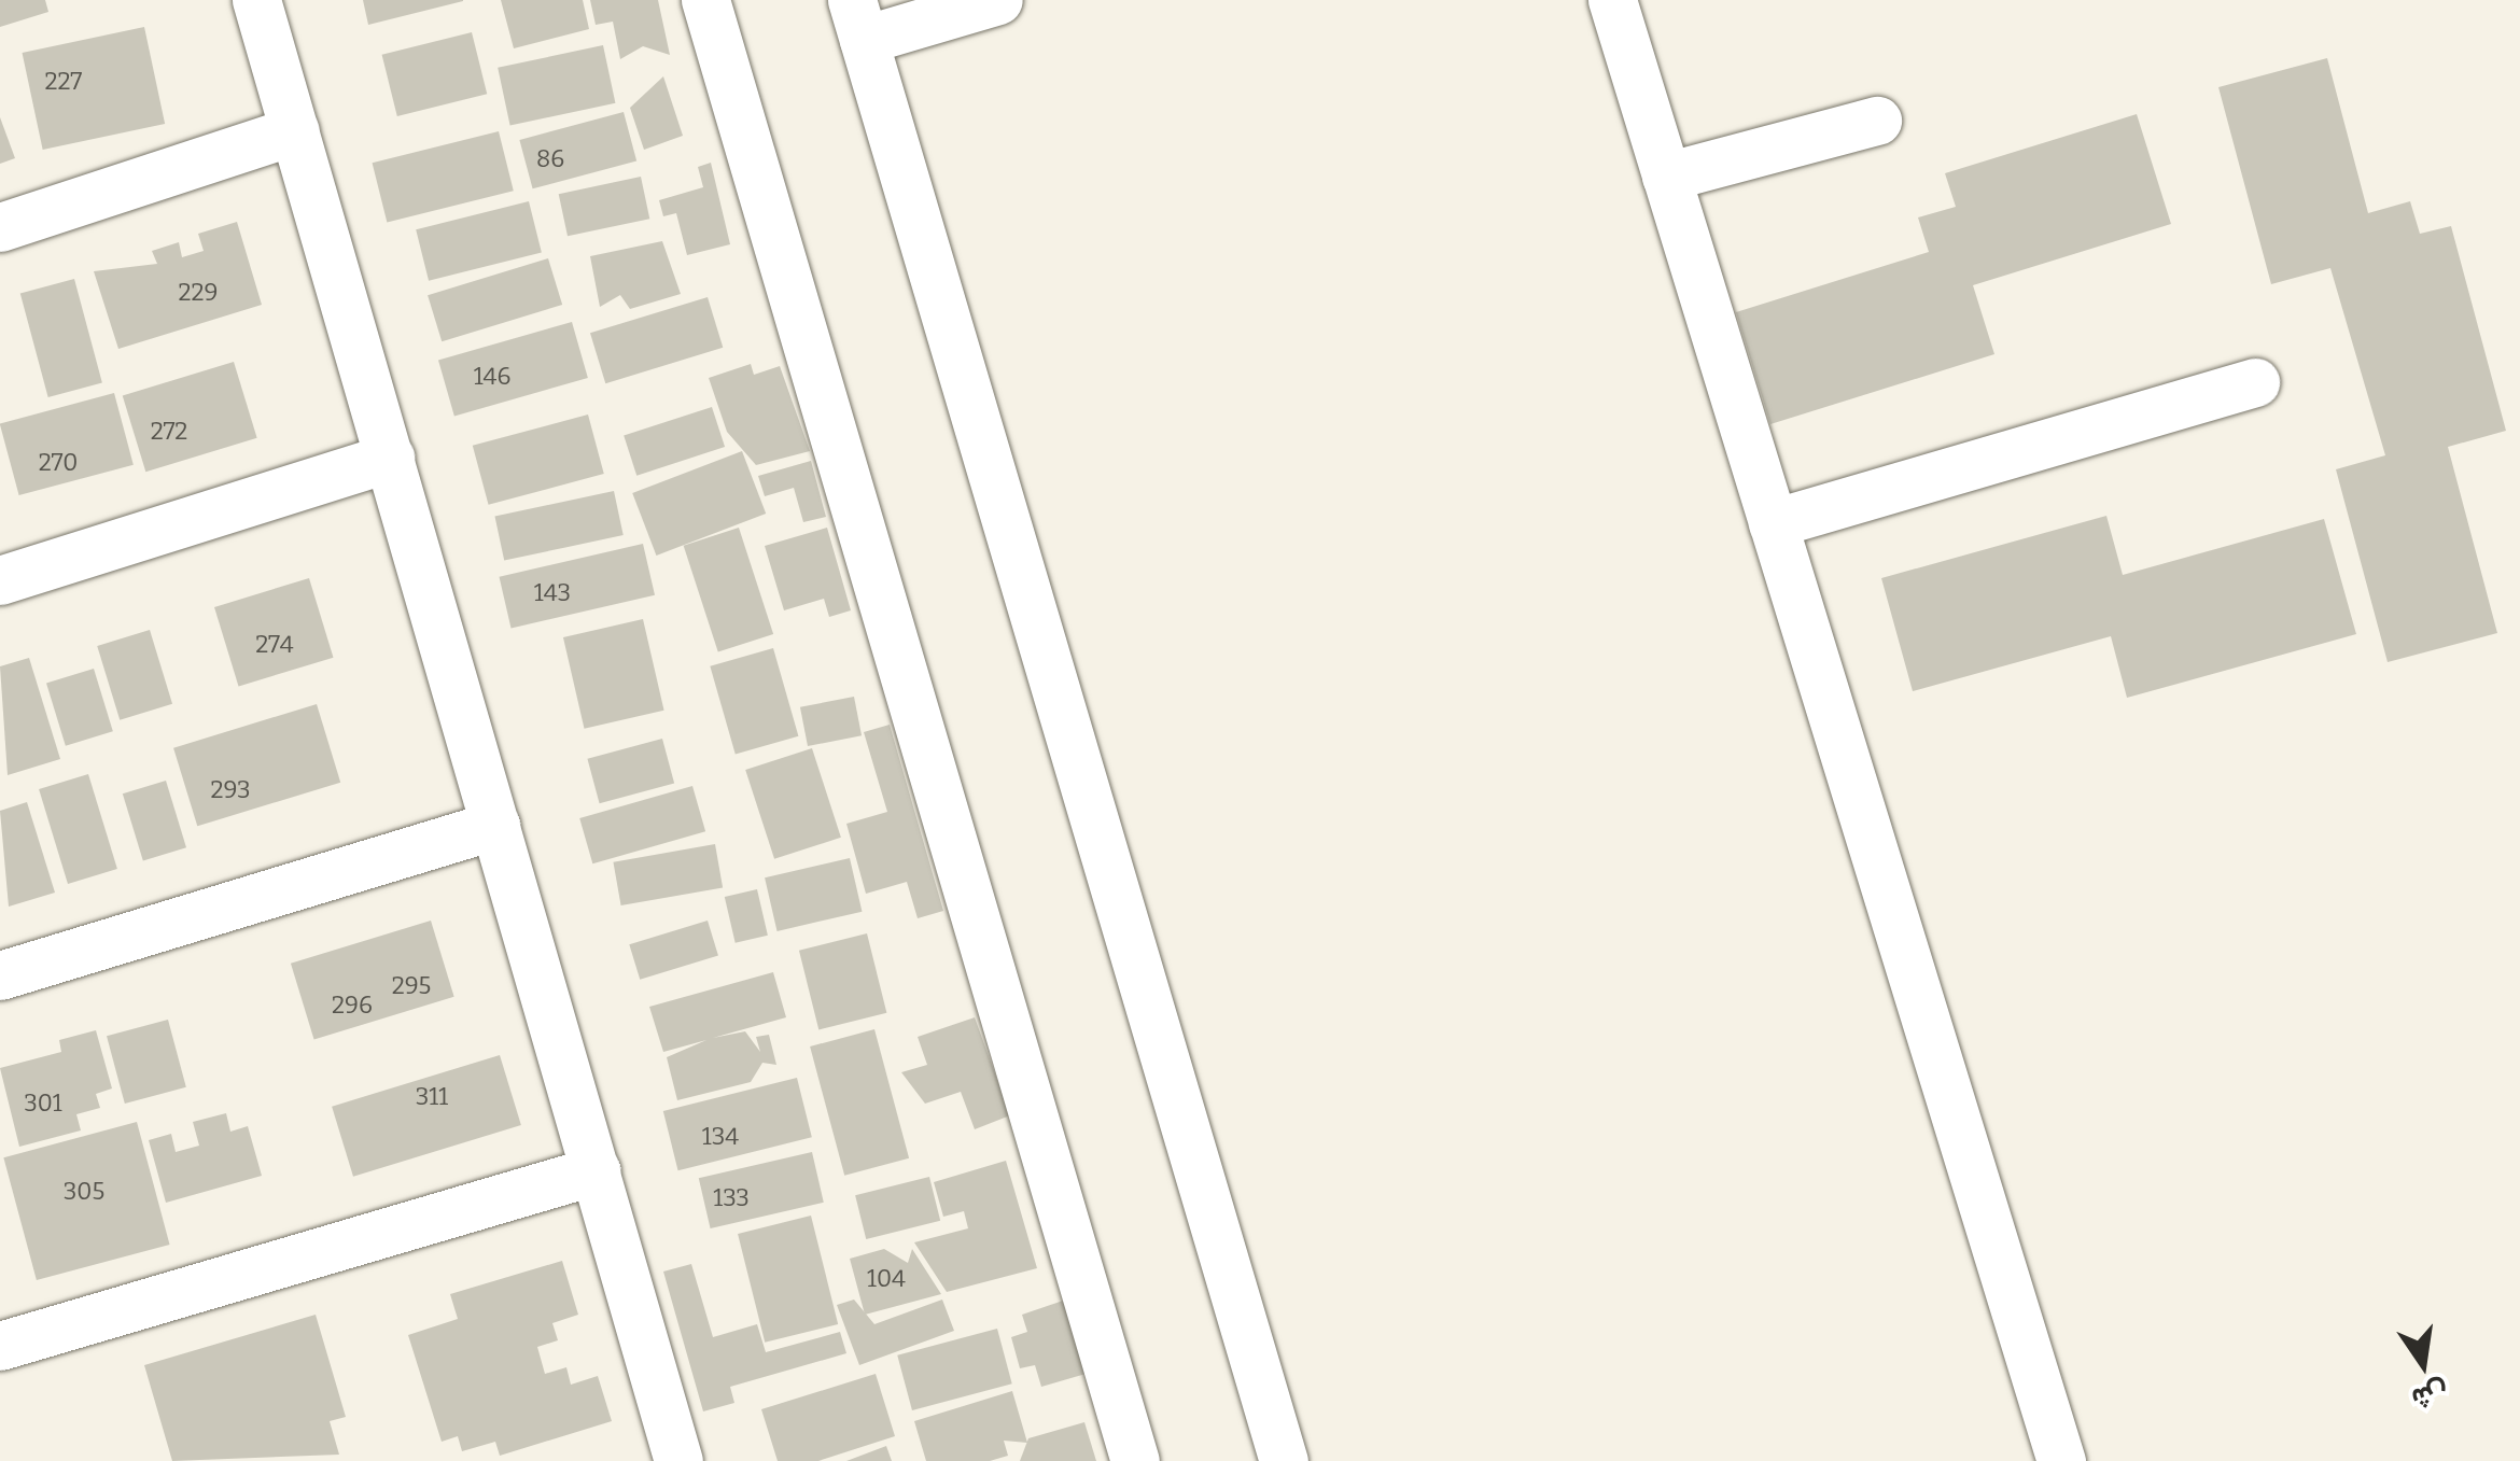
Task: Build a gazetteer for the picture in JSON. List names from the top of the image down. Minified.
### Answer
{"house_numbers":["227","86","229","146","272","270","143","274","293","295","296","311","301","134","305","133","104"],"north":"bottom"}
